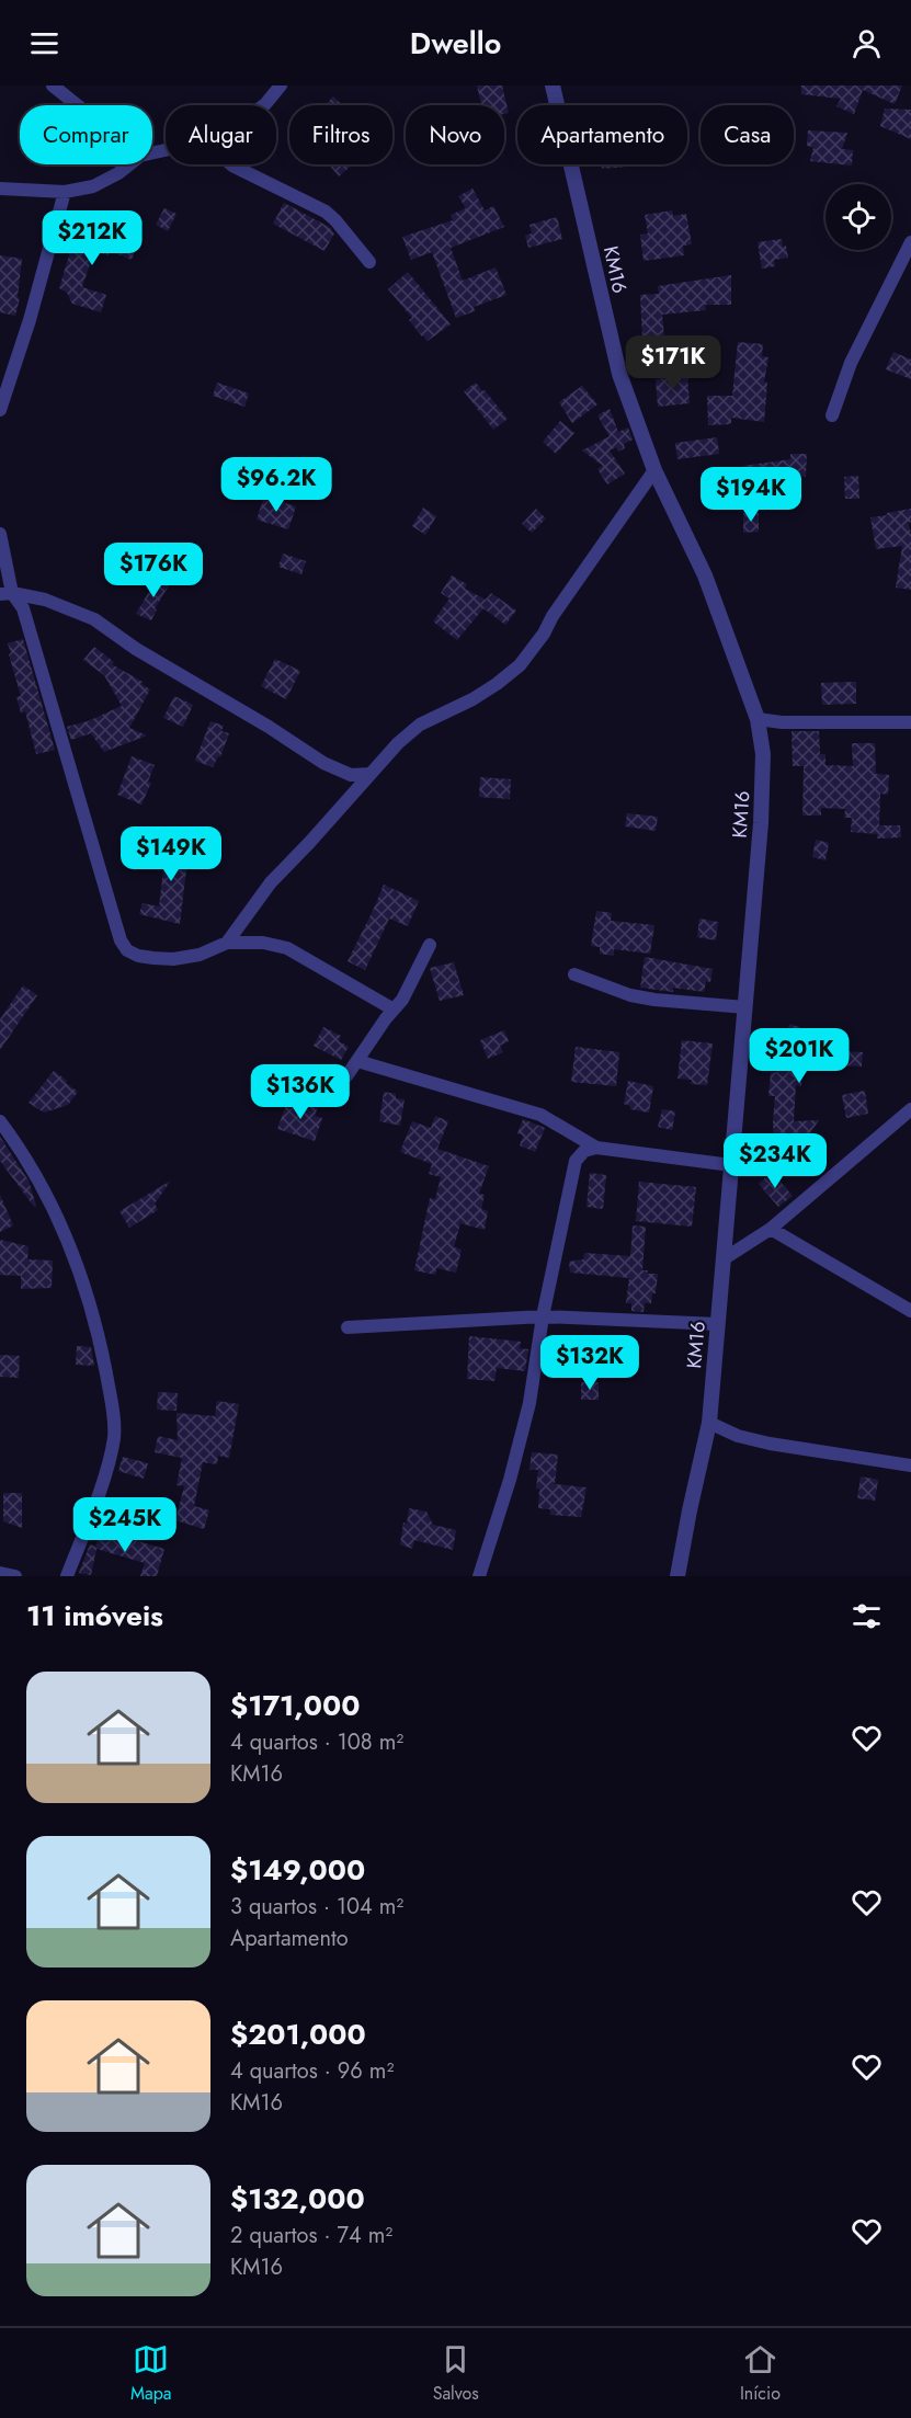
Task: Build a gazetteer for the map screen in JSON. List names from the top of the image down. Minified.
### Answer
{"streets":{"street":["KM16"]},"page":{"header":"Dwello","chip":["Comprar","Alugar","Filtros","Novo","Apartamento","Casa"],"price":["$212K","$171K","$96.2K","$194K","$176K","$149K","$201K","$136K","$234K","$132K","$245K"],"heading":"11 imóveis","list":[{"name":"$171,000","note":"4 quartos · 108 m² · KM16"},{"name":"$149,000","note":"3 quartos · 104 m² · Apartamento"},{"name":"$201,000","note":"4 quartos · 96 m² · KM16"},{"name":"$132,000","note":"2 quartos · 74 m² · KM16"}],"tabs":["Mapa","Salvos","Início"]}}
